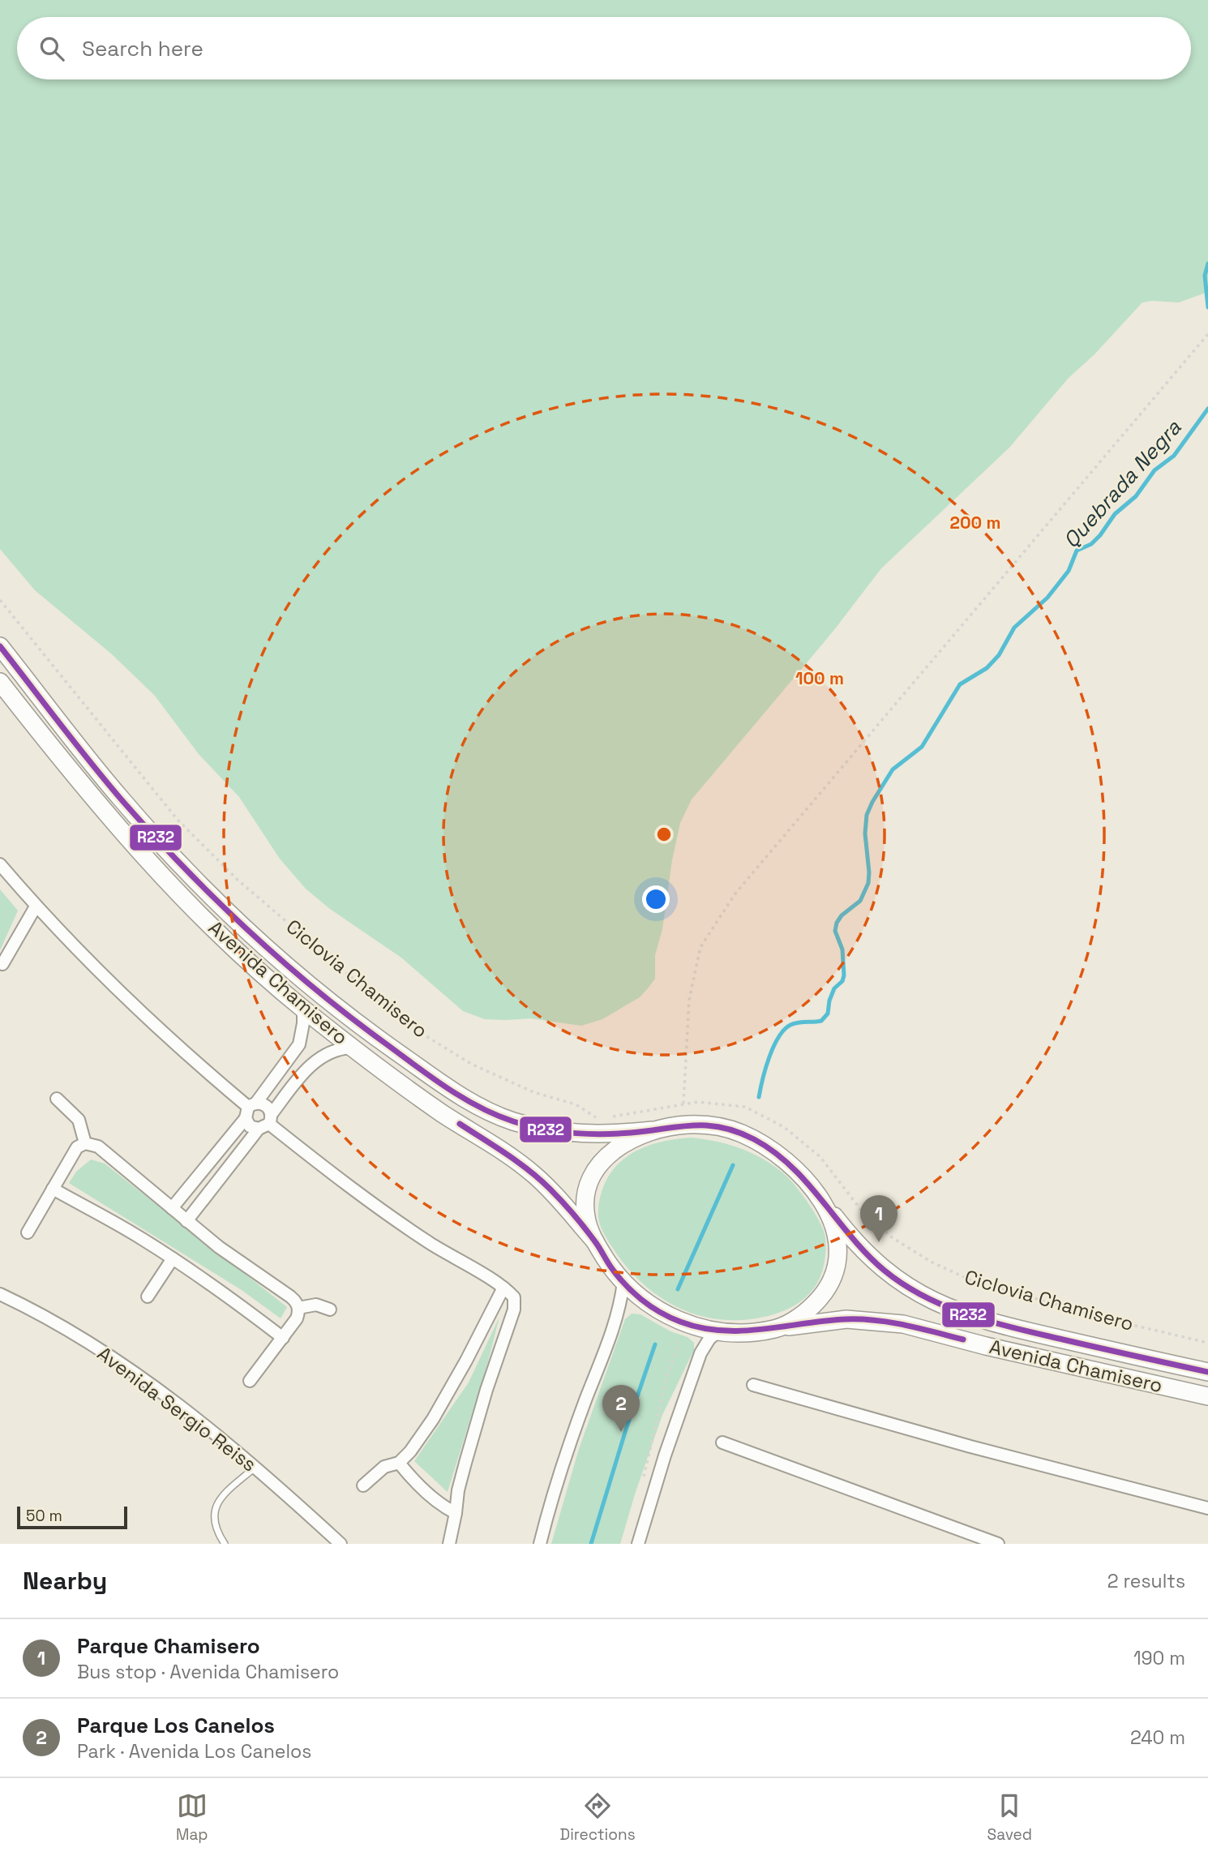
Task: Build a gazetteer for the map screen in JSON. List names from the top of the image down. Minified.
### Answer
{"streets":{"street":["Avenida Chamisero","Avenida Sergio Reiss"],"path":["Ciclovia Chamisero"]},"water":["Quebrada Negra"],"lines":["transit line R232"],"scale_bar":"50 m","page":{"search":"Search here","pins":["1","2"],"scale":"50 m","heading":["Nearby","2 results"],"list":[{"mark":"1","name":"Parque Chamisero","note":"Bus stop · Avenida Chamisero","value":"190 m"},{"mark":"2","name":"Parque Los Canelos","note":"Park · Avenida Los Canelos","value":"240 m"}],"nav":["Map","Directions","Saved"]},"rings":["200 m","100 m"]}
